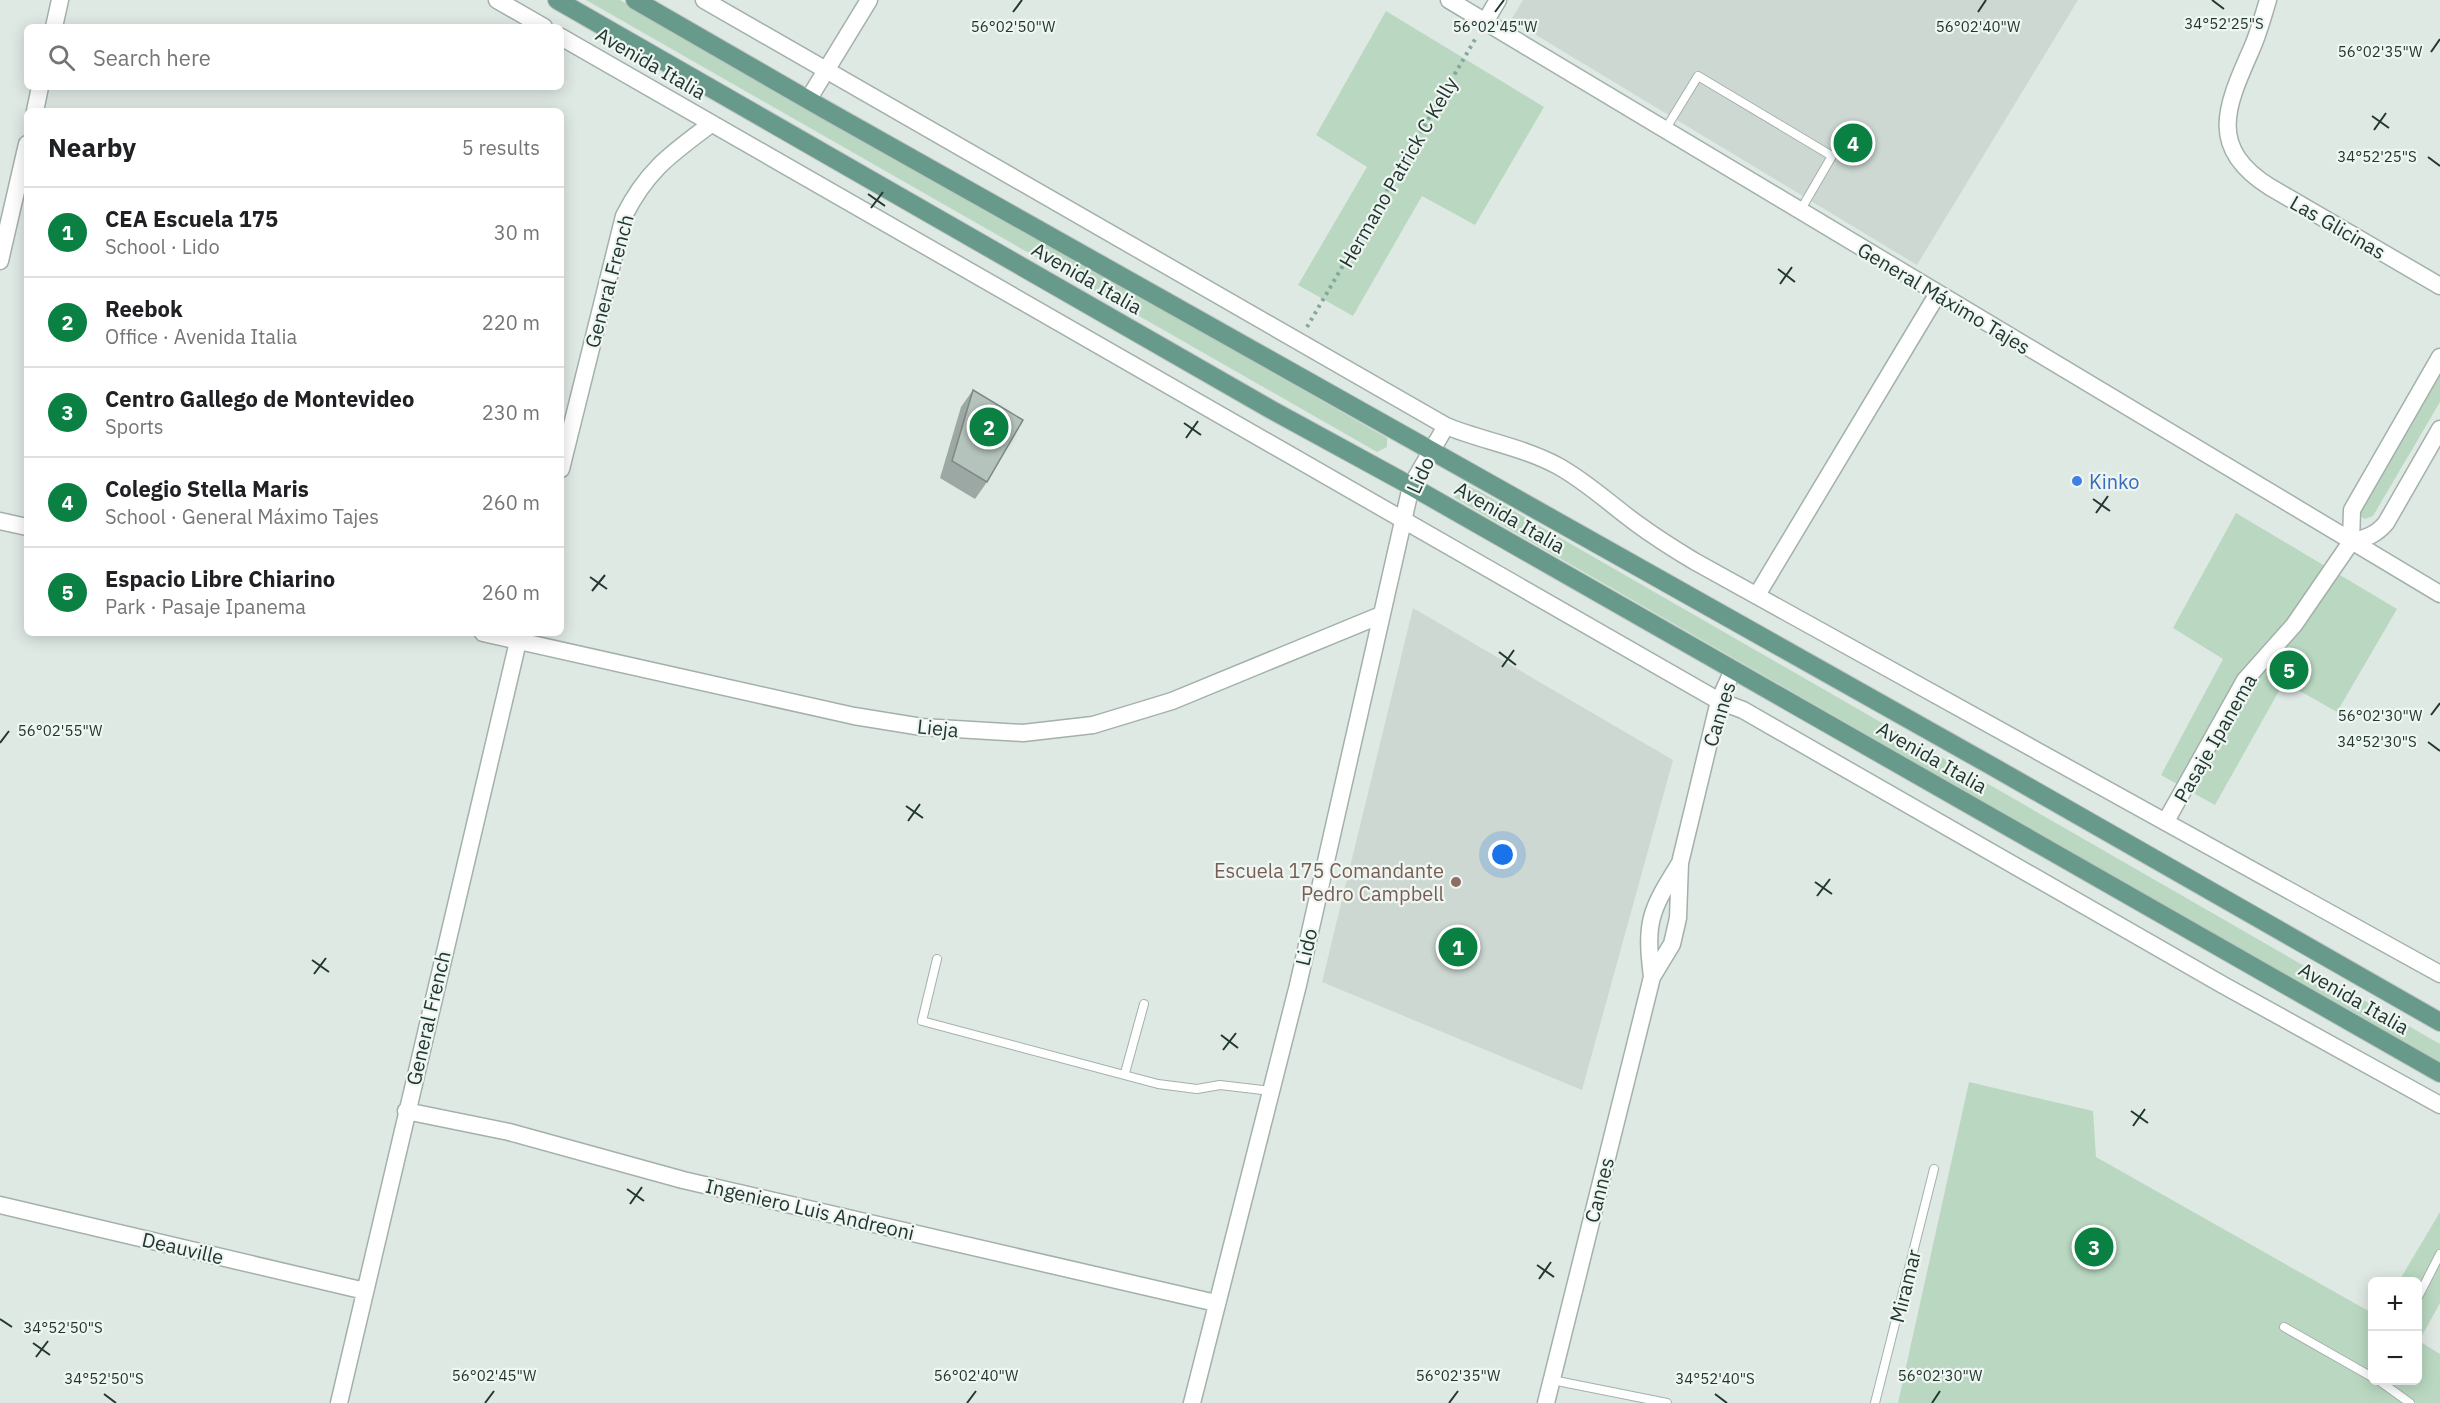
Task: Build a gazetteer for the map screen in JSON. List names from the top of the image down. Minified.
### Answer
{"streets":{"main road":["Avenida Italia"],"street":["Las Glicinas","General French","General Máximo Tajes","Lido","Cannes","Lieja","Pasaje Ipanema","Ingeniero Luis Andreoni","Deauville"],"lane":["Miramar"],"path":["Hermano Patrick C Kelly"]},"crossings":[["Avenida Italia","General French"],["Avenida Italia","Lido"],["Avenida Italia","Cannes"],["Hermano Patrick C Kelly","General Máximo Tajes"],["General French","Lieja"],["General French","Ingeniero Luis Andreoni"],["General French","Deauville"],["General Máximo Tajes","Pasaje Ipanema"],["Lido","Lieja"],["Lido","Ingeniero Luis Andreoni"]],"places":["Kinko","Escuela 175 Comandante Pedro Campbell"],"page":{"search":"Search here","heading":["Nearby","5 results"],"pins":["4","2","5","1","3"],"list":[{"mark":"1","name":"CEA Escuela 175","note":"School · Lido","value":"30 m"},{"mark":"2","name":"Reebok","note":"Office · Avenida Italia","value":"220 m"},{"mark":"3","name":"Centro Gallego de Montevideo","note":"Sports","value":"230 m"},{"mark":"4","name":"Colegio Stella Maris","note":"School · General Máximo Tajes","value":"260 m"},{"mark":"5","name":"Espacio Libre Chiarino","note":"Park · Pasaje Ipanema","value":"260 m"}],"map_buttons":["+","−"]},"coordinates":["34°52'25\"S","56°02'50\"W","56°02'45\"W","56°02'40\"W","56°02'35\"W","56°02'30\"W","56°02'55\"W","34°52'30\"S","34°52'50\"S","34°52'40\"S"]}
